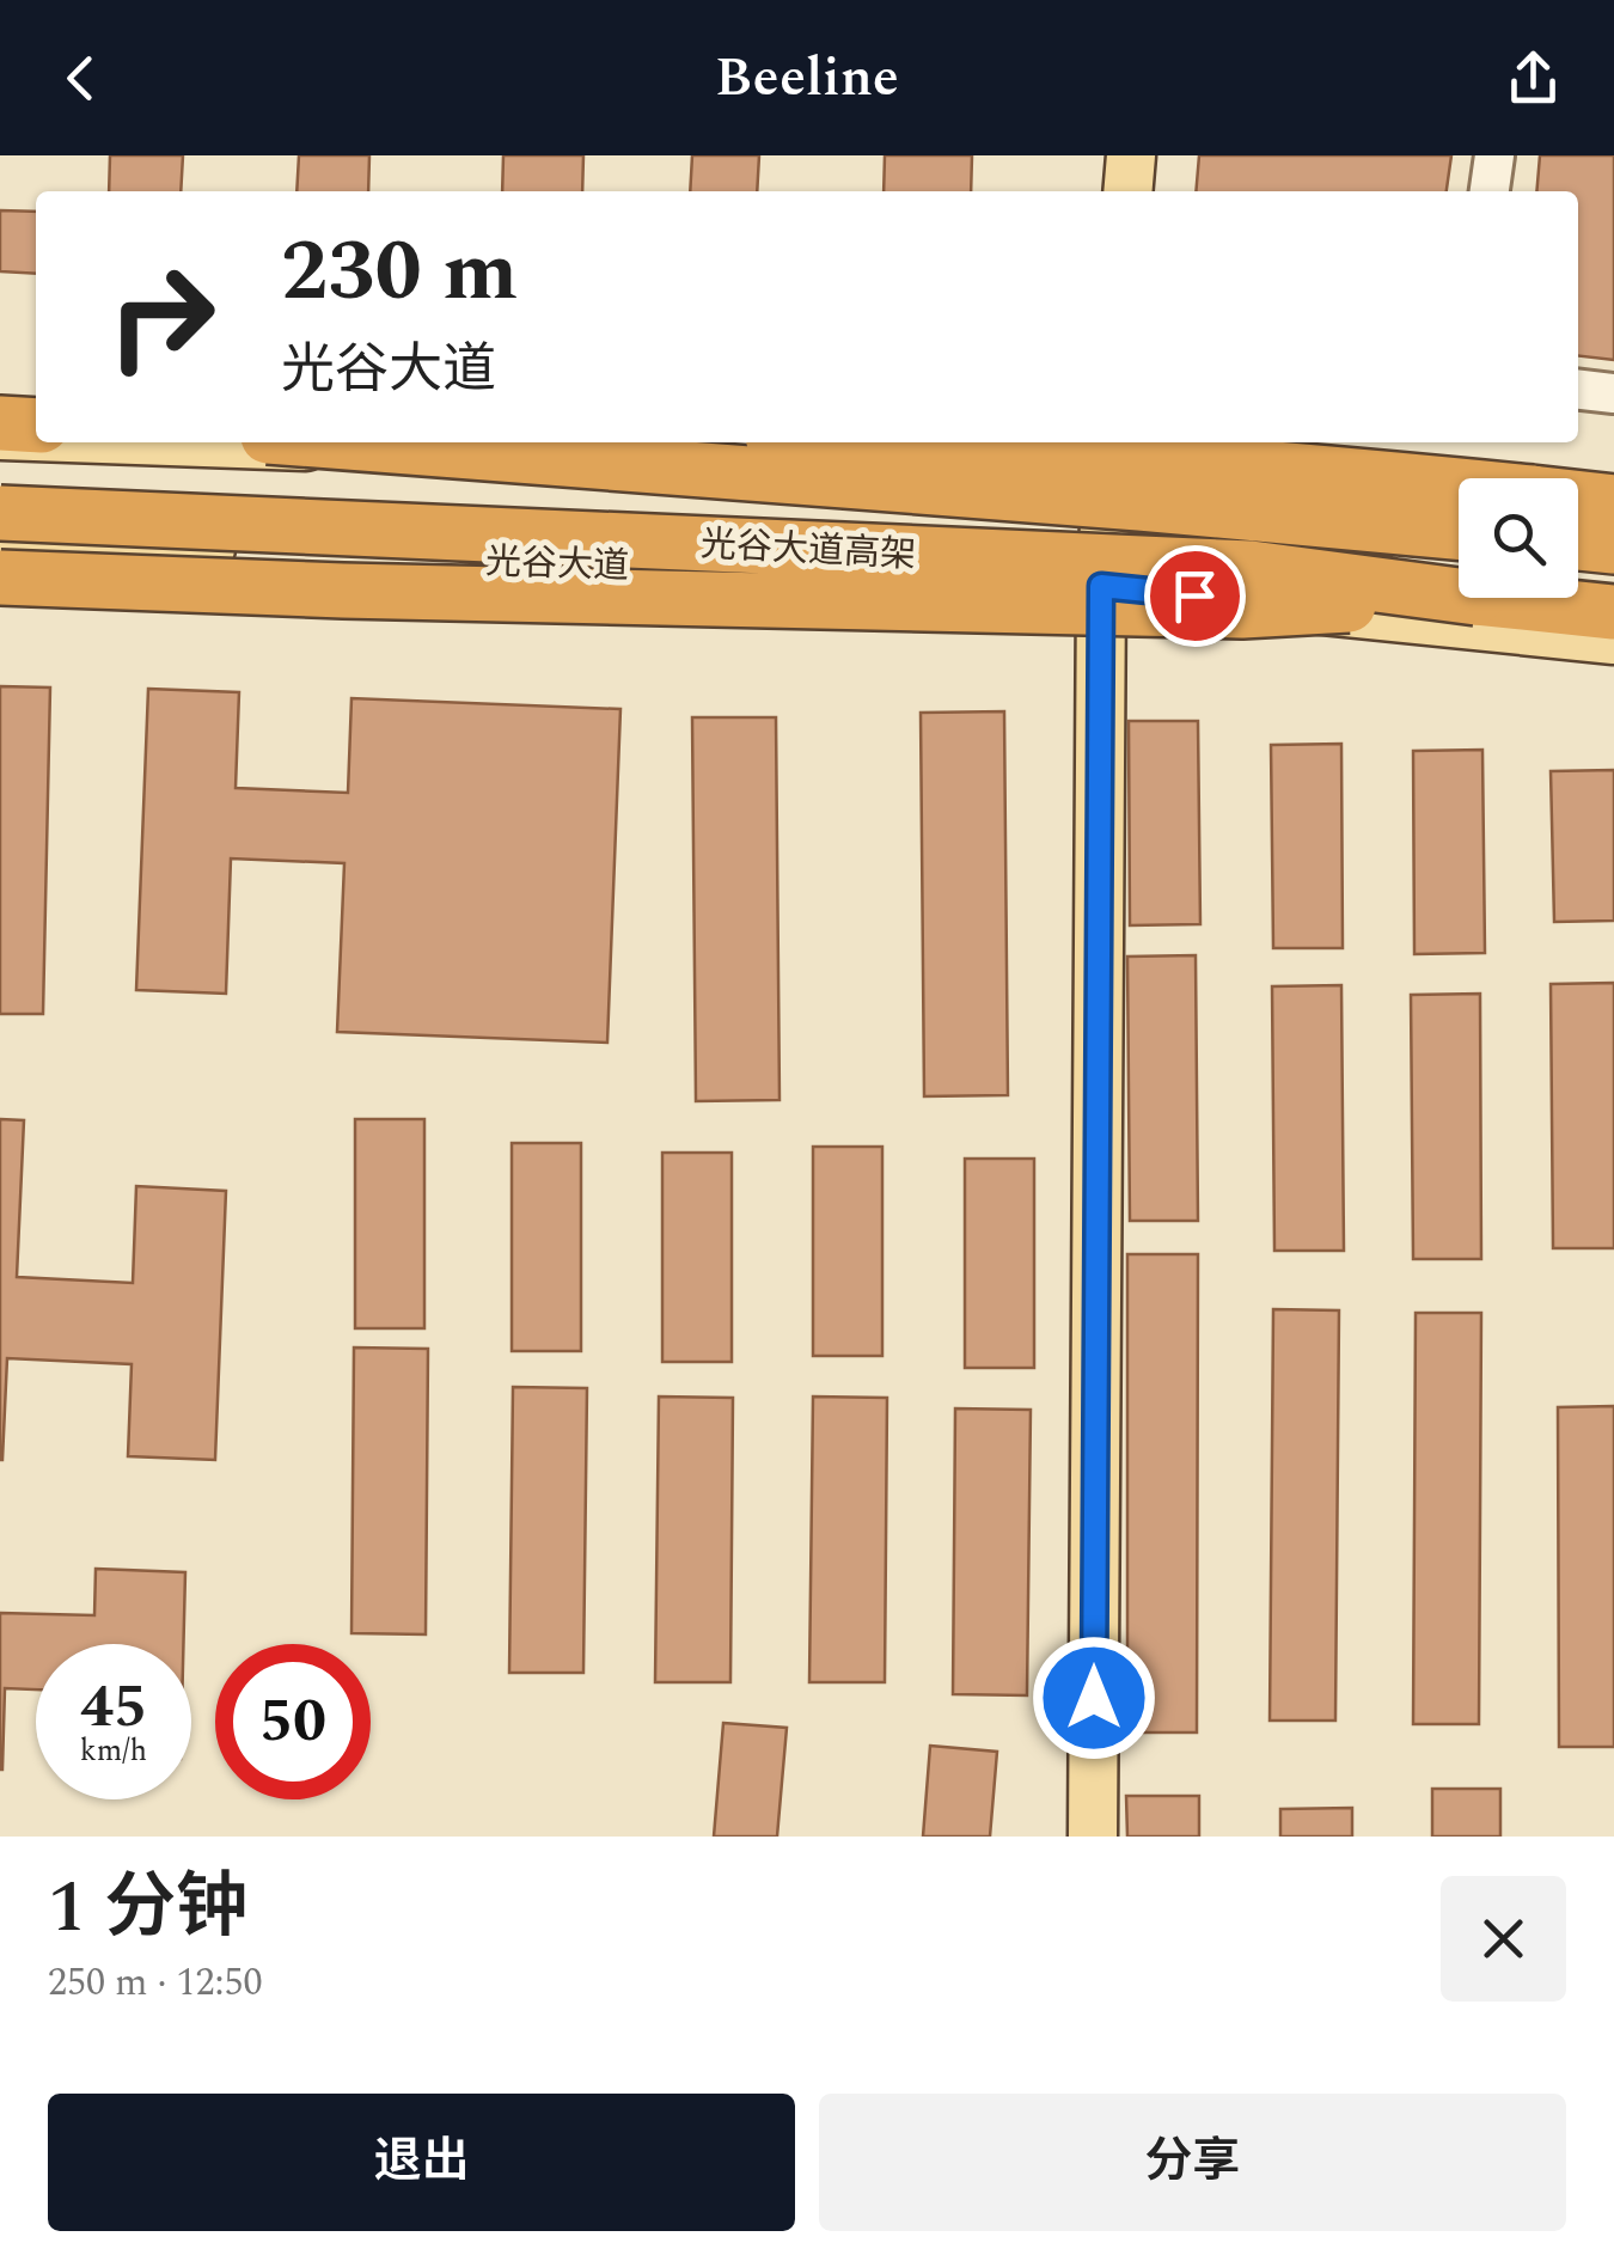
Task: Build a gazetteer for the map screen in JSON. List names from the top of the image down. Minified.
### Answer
{"streets":{"highway":["光谷大道高架"],"main road":["光谷大道"]},"page":{"header":"Beeline","turn":["230 m","光谷大道"],"speed":"45 km/h","limit":"50","heading":["1 分钟","250 m · 12:50"],"buttons":["退出","分享"]}}
